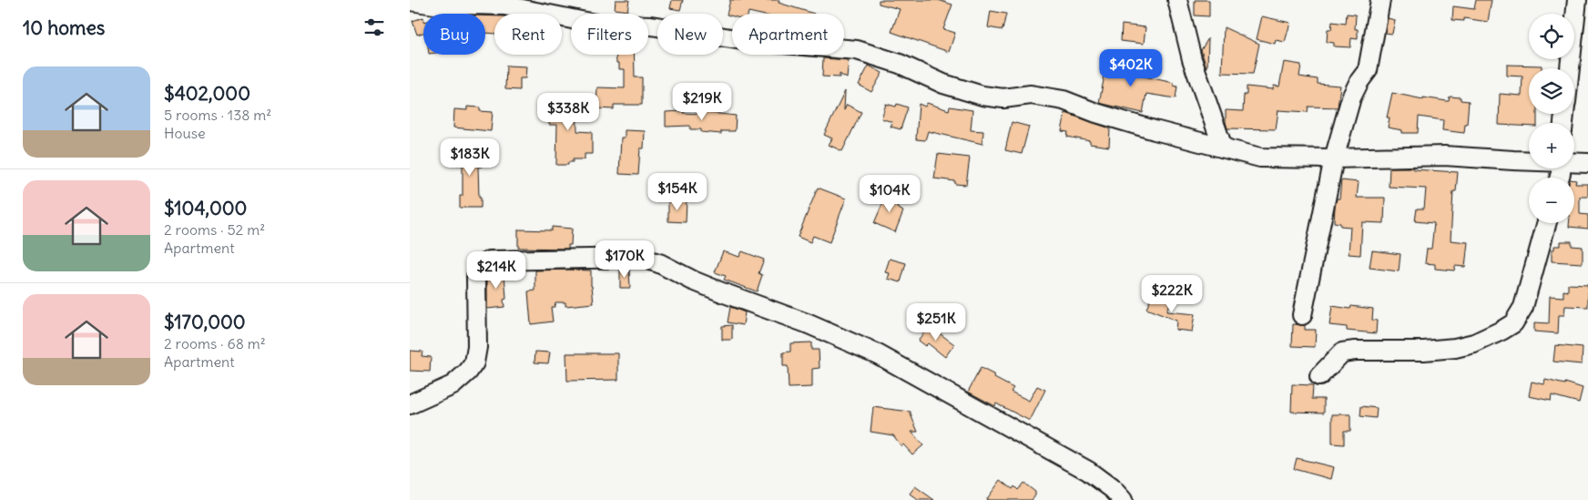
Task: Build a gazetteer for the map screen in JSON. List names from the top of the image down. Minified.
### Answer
{"page":{"heading":"10 homes","map_buttons":["+","−"],"chip":["Buy","Rent","Filters","New","Apartment"],"price":["$402K","$219K","$338K","$183K","$154K","$104K","$170K","$214K","$222K","$251K"],"list":[{"name":"$402,000","note":"5 rooms · 138 m² · House"},{"name":"$104,000","note":"2 rooms · 52 m² · Apartment"},{"name":"$170,000","note":"2 rooms · 68 m² · Apartment"}]}}
